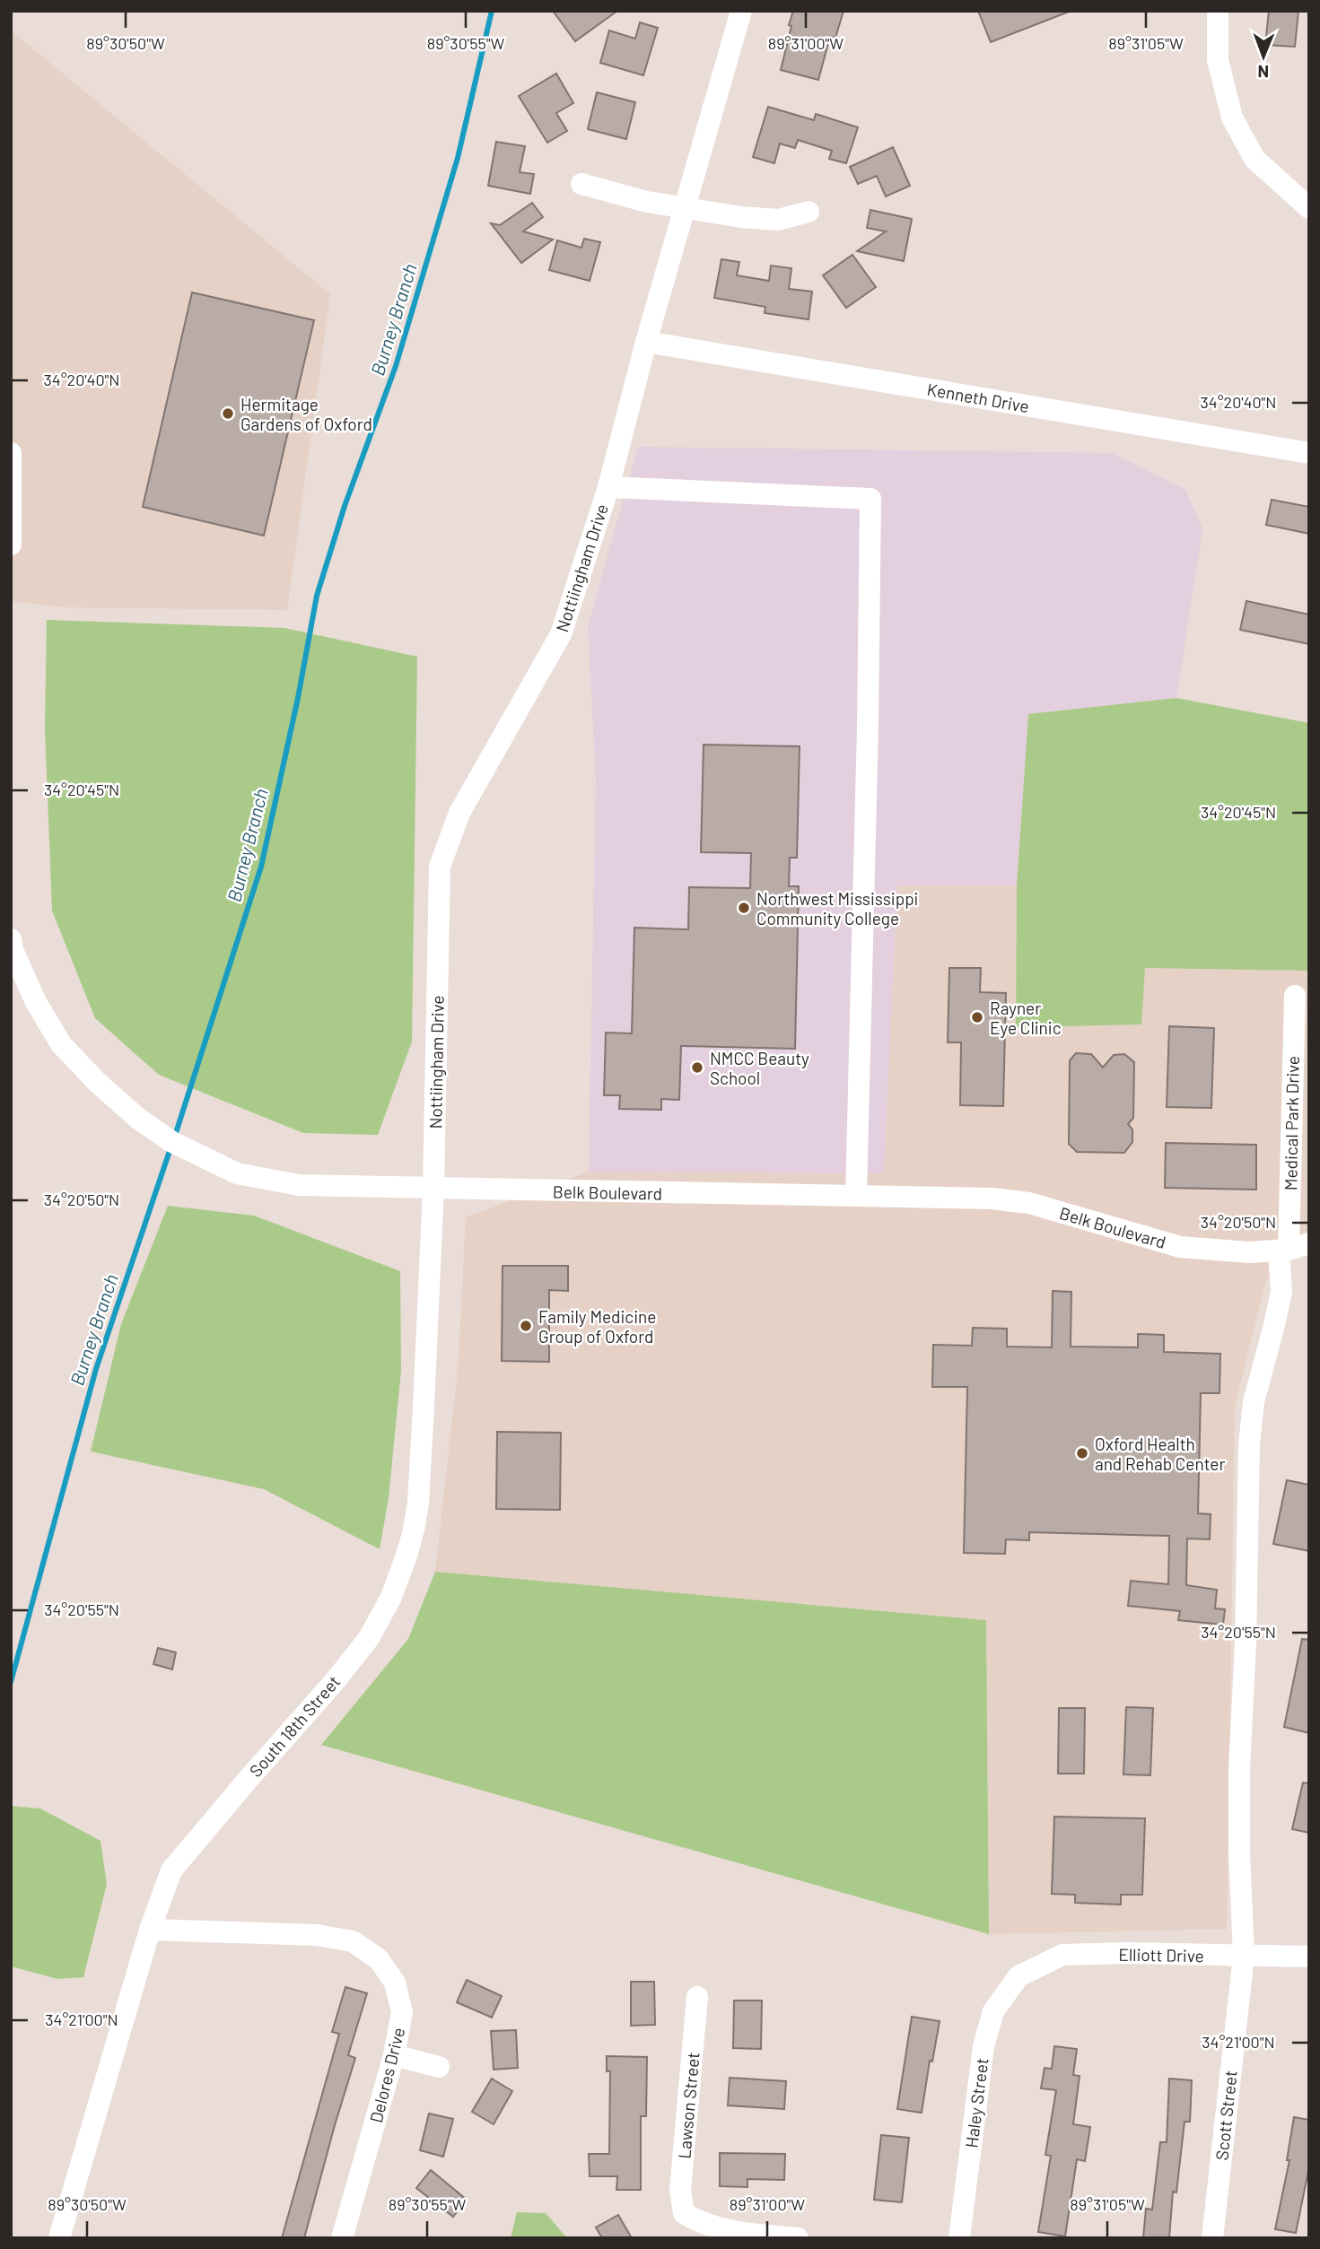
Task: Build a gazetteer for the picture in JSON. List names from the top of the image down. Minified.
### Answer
{"streets":{"street":["Kenneth Drive","Nottiingham Drive","Medical Park Drive","Belk Boulevard","South 18th Street","Elliott Drive","Delores Drive","Haley Street","Lawson Street","Scott Street"]},"crossings":[["Kenneth Drive","Nottiingham Drive"],["Nottiingham Drive","Belk Boulevard"],["Nottiingham Drive","South 18th Street"],["Medical Park Drive","Belk Boulevard"],["Medical Park Drive","Elliott Drive"],["Medical Park Drive","Scott Street"],["Belk Boulevard","South 18th Street"],["South 18th Street","Delores Drive"],["Elliott Drive","Haley Street"],["Elliott Drive","Scott Street"]],"water":["Burney Branch"],"places":["Hermitage Gardens of Oxford","Northwest Mississippi Community College","Rayner Eye Clinic","NMCC Beauty School","Family Medicine Group of Oxford","Oxford Health and Rehab Center"],"north":"bottom","coordinates":["89°30'50\"W","89°30'55\"W","89°31'00\"W","89°31'05\"W","34°20'40\"N","34°20'45\"N","34°20'50\"N","34°20'55\"N","34°21'00\"N"]}
